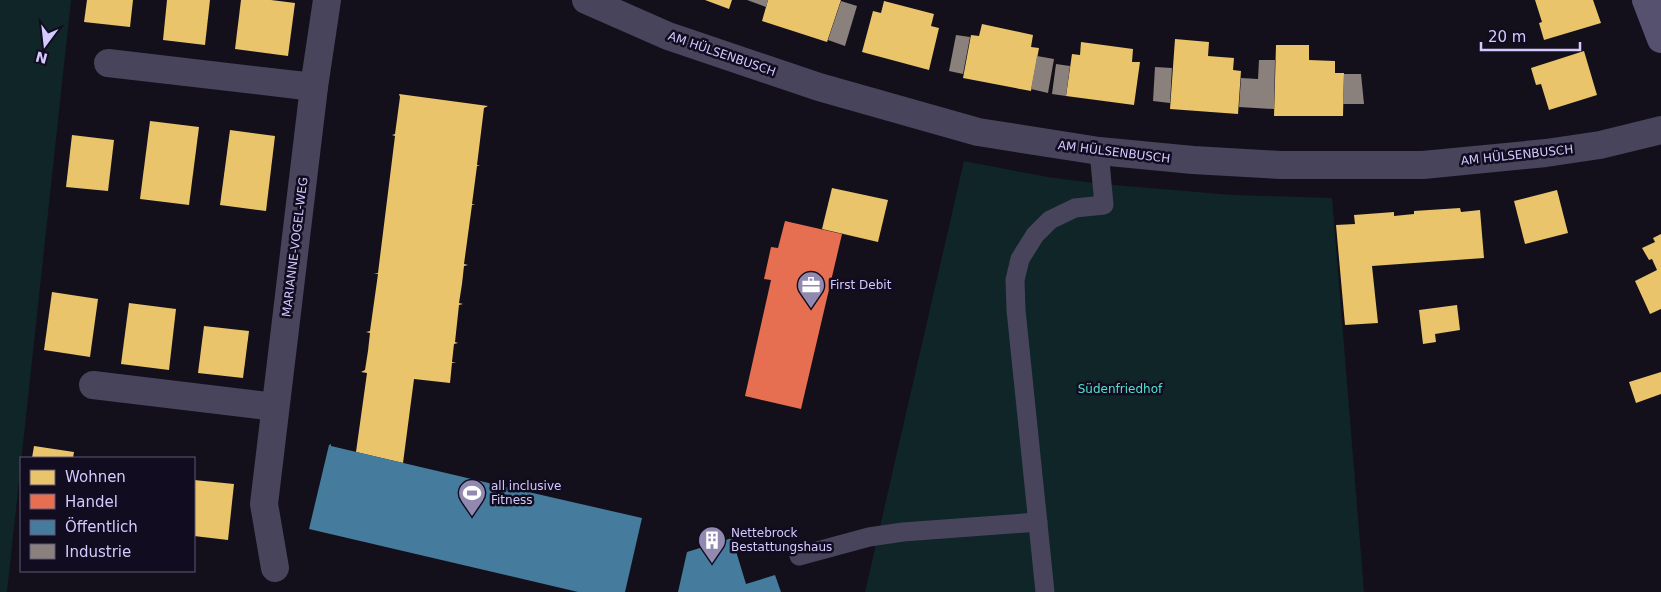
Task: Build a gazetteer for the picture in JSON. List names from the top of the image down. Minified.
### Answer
{"streets":{"street":["AM HÜLSENBUSCH","MARIANNE-VOGEL-WEG"]},"parks":["Südenfriedhof"],"places":{"office":["First Debit"],"sports":["all inclusive Fitness"],"building":["Nettebrock Bestattungshaus"]},"legend":["Wohnen","Handel","Öffentlich","Industrie"],"scale_bar":"20 m","north":"bottom"}
